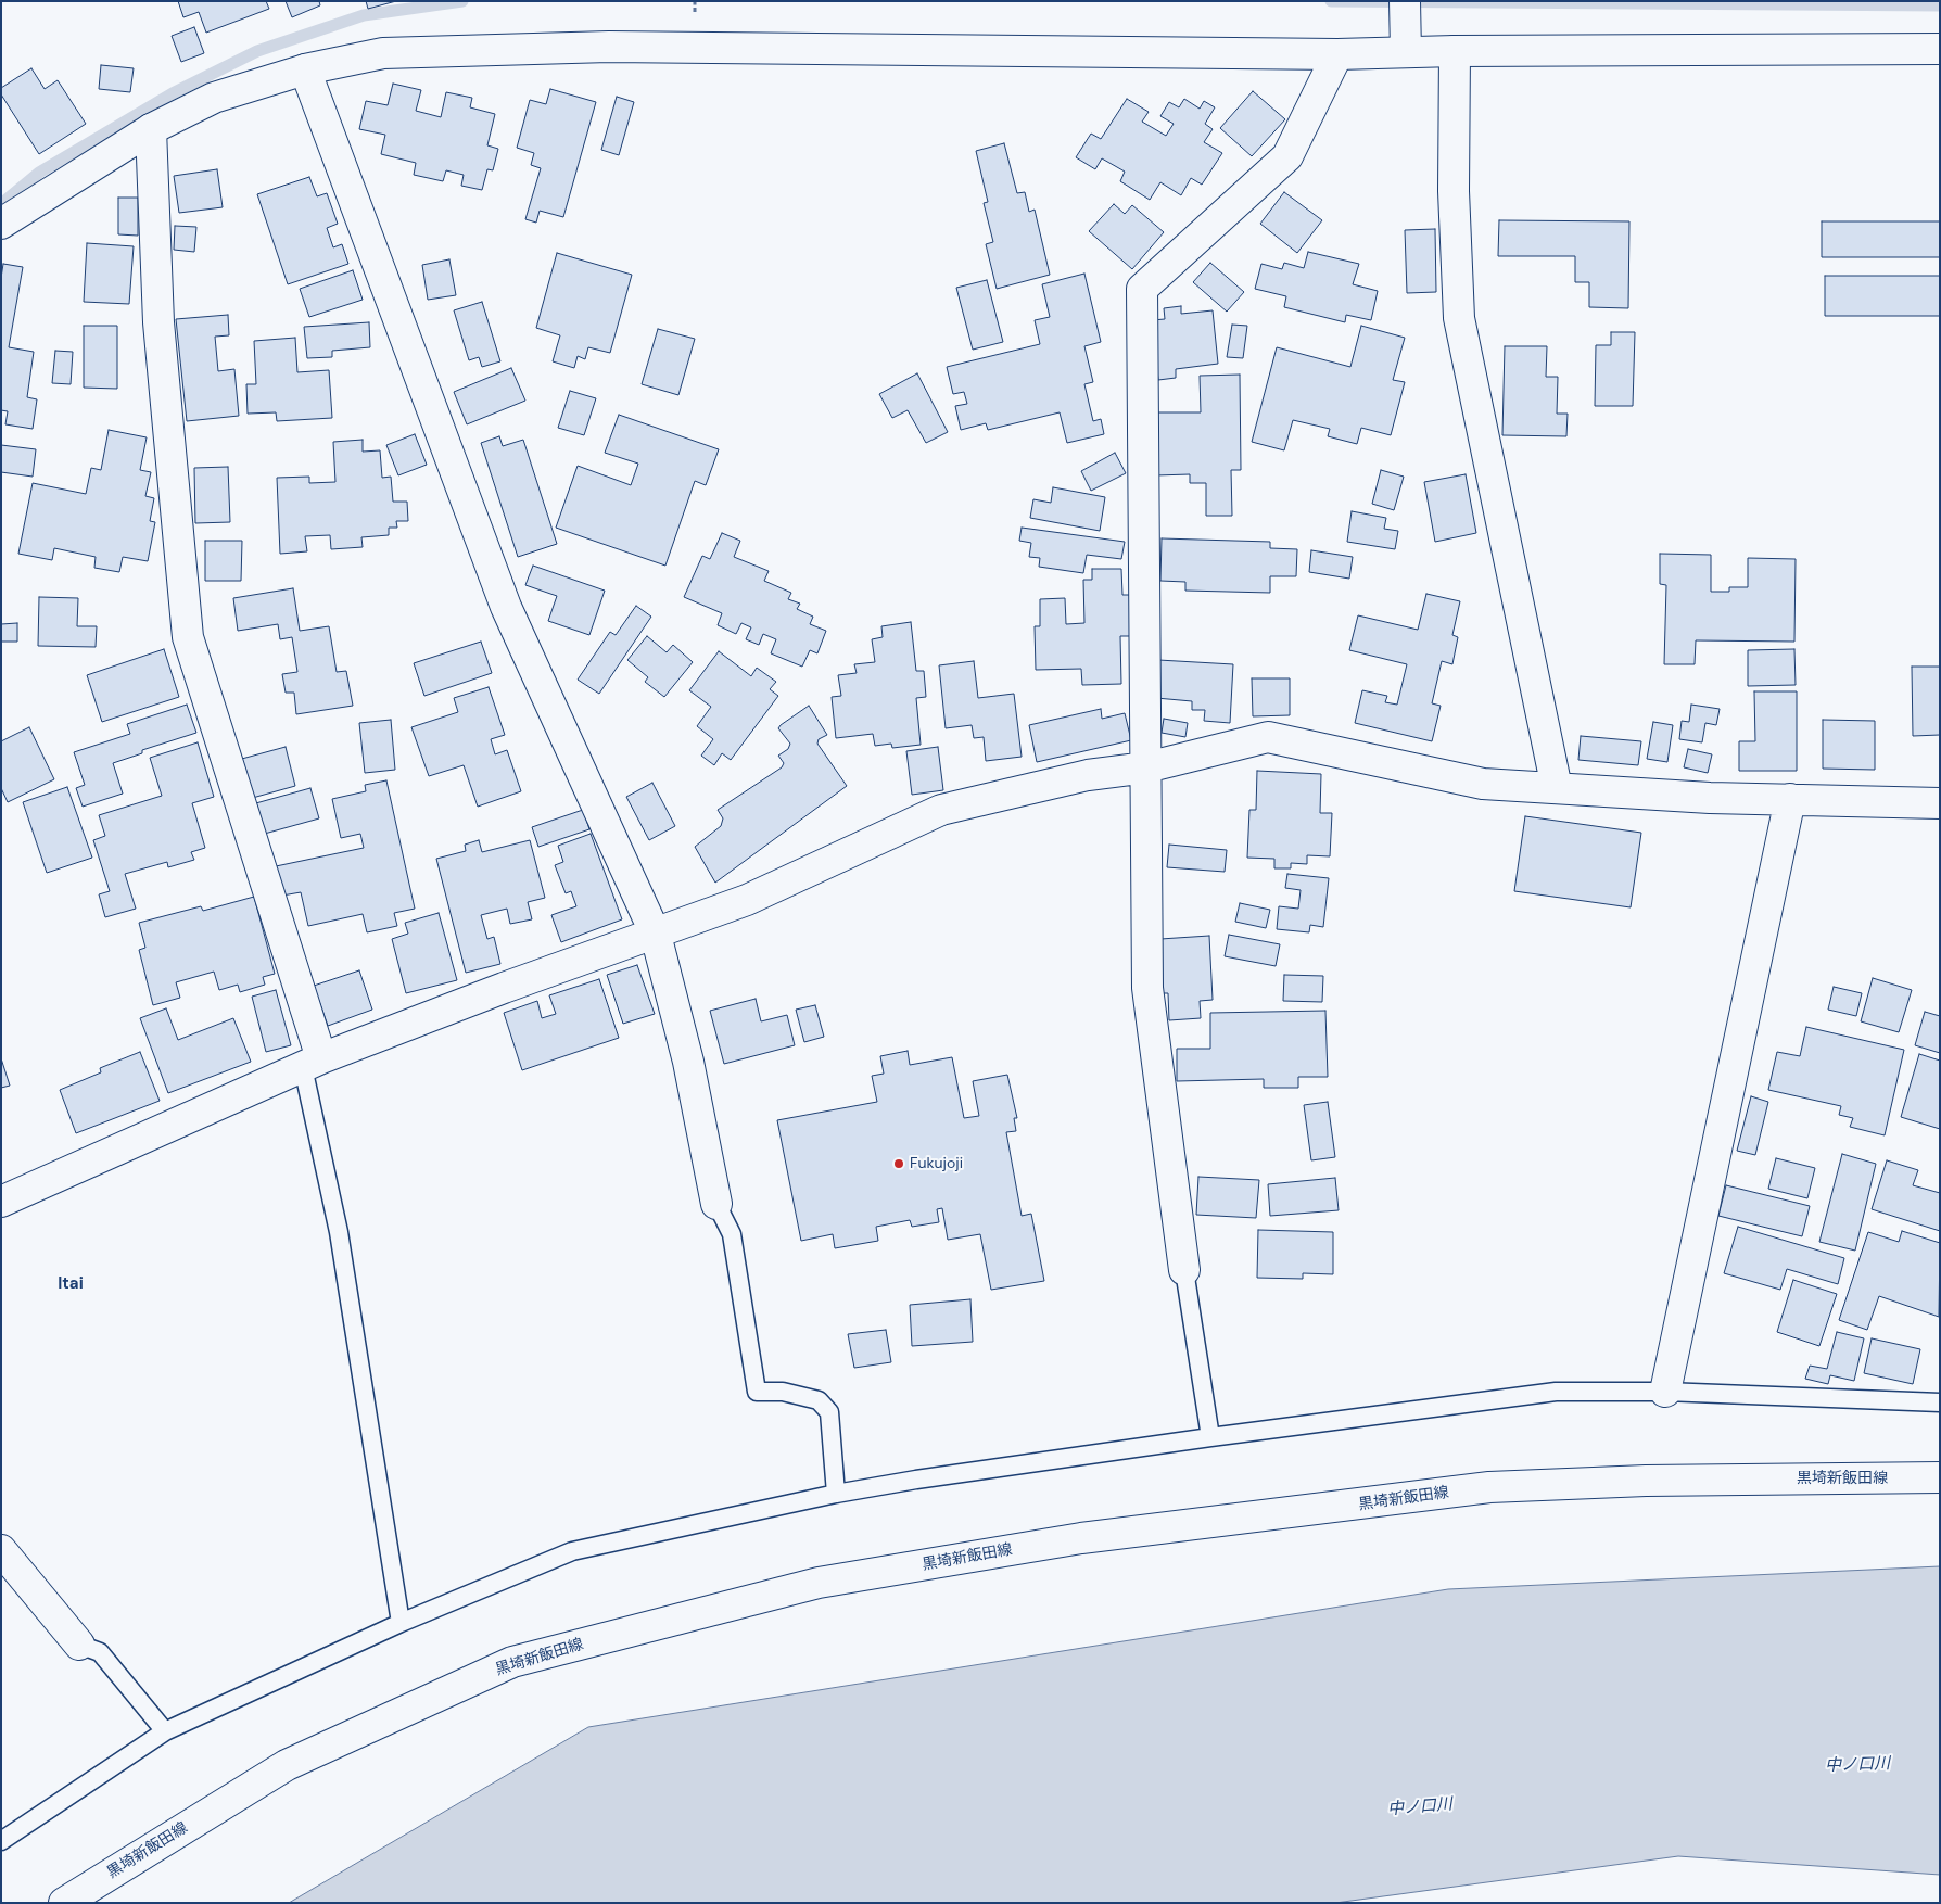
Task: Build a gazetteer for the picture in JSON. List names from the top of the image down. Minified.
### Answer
{"streets":{"street":["黒埼新飯田線"]},"districts":["Itai"],"water":["中ノ口川"],"places":["Fukujoji"]}
